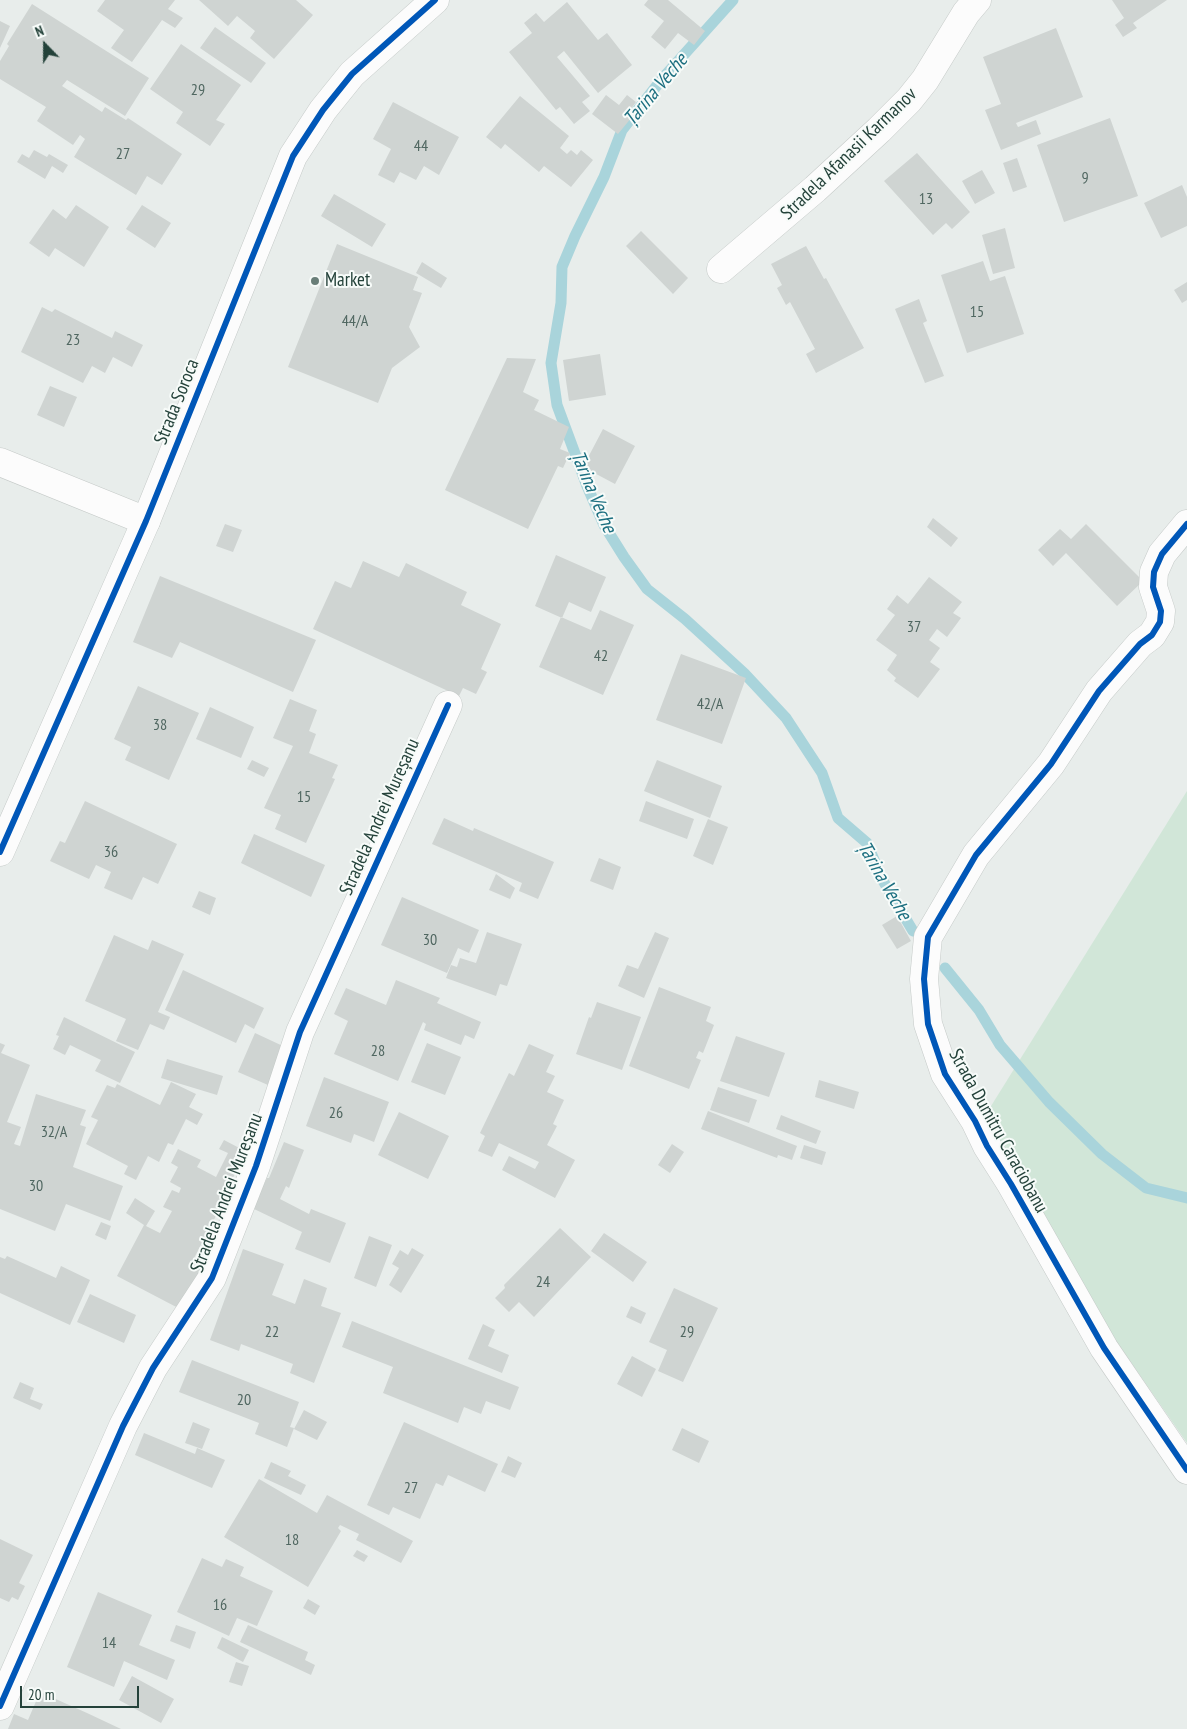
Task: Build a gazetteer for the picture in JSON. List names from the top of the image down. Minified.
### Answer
{"streets":{"street":["Stradela Afanasii Karmanov","Strada Soroca","Stradela Andrei Mureșanu","Strada Dumitru Caraciobanu"]},"water":["Țarina Veche"],"places":["Market"],"house_numbers":["29","44","27","9","13","15","44/A","23","37","42","42/A","38","15","36","30","28","26","32/A","30","24","22","29","20","27","18","16","14"],"scale_bar":"20 m","north":"top"}
